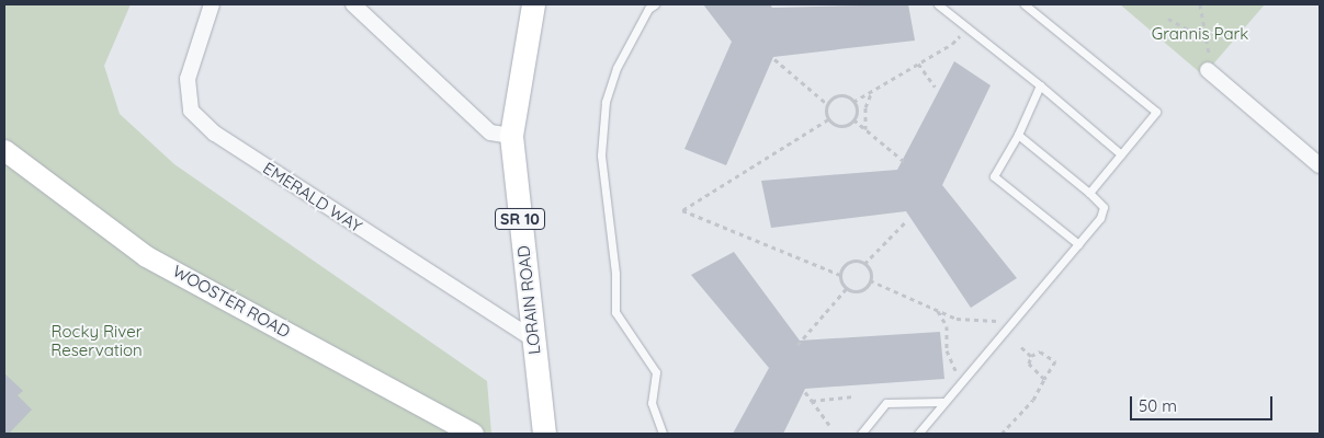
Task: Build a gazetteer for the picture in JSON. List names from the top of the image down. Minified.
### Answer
{"streets":{"main road":["SR 10","LORAIN ROAD"],"street":["EMERALD WAY","WOOSTER ROAD"]},"crossings":[["EMERALD WAY","LORAIN ROAD"]],"parks":["Grannis Park","Rocky River Reservation"],"scale_bar":"50 m"}
